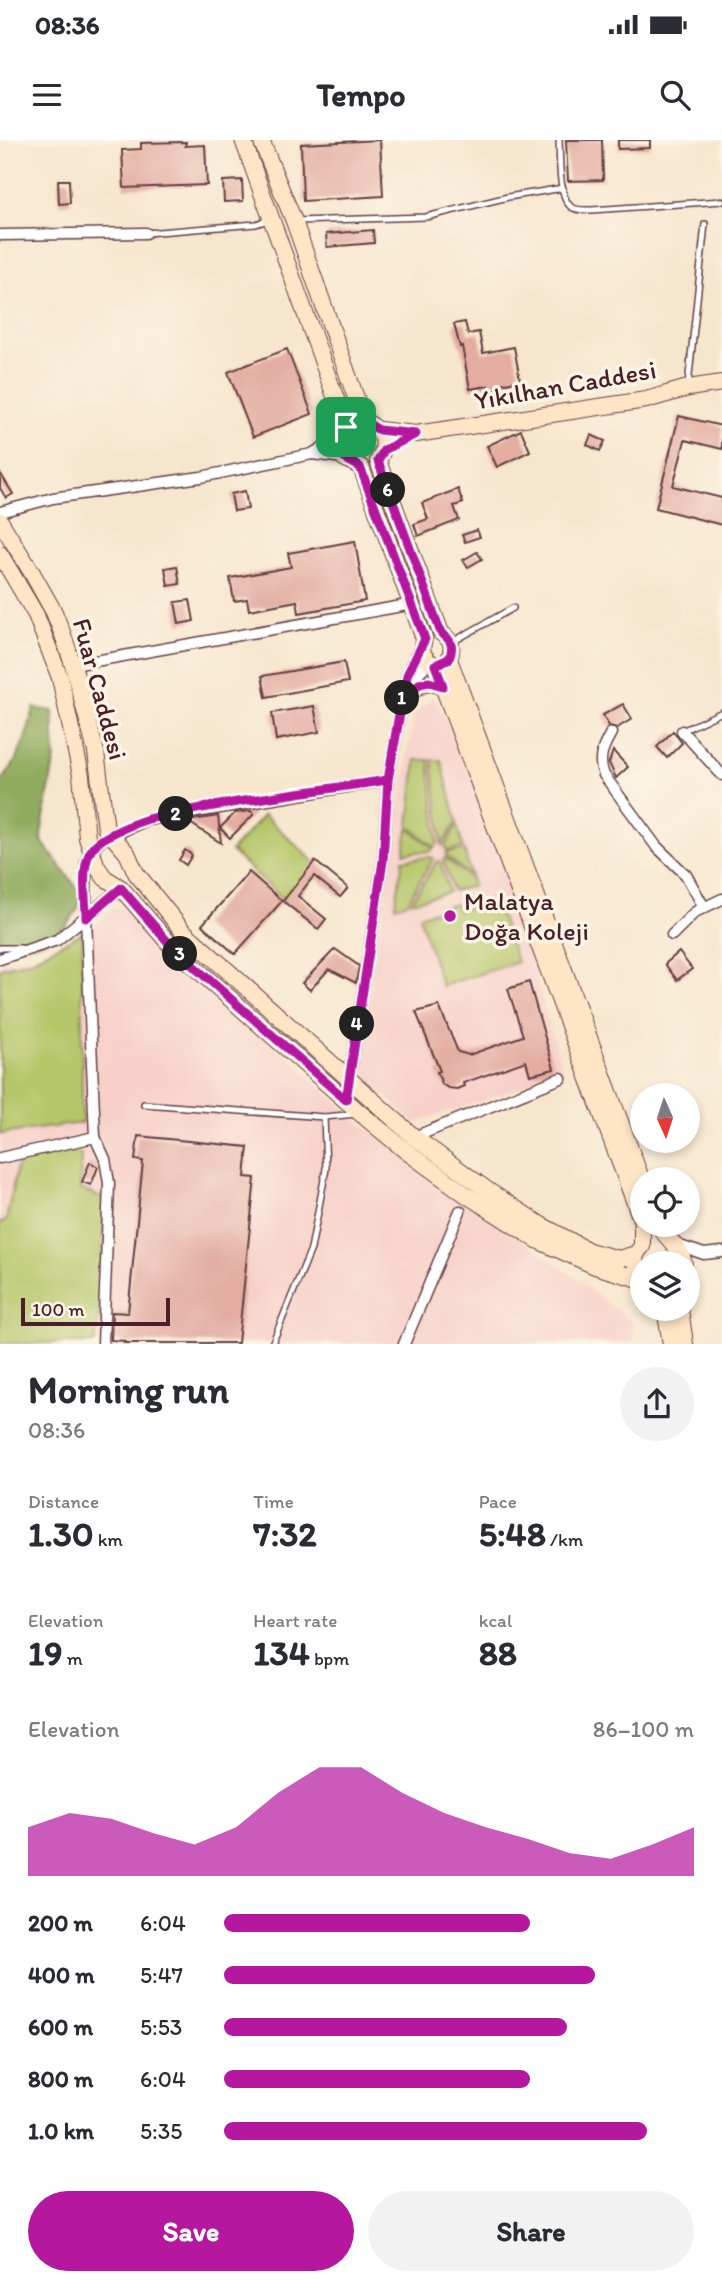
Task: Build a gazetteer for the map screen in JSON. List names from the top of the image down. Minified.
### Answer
{"streets":{"street":["Yıkılhan Caddesi","Fuar Caddesi"]},"places":["Malatya Doğa Koleji"],"scale_bar":"100 m","north":"bottom","page":{"status":"08:36","header":"Tempo","pins":["6","1","2","3","4"],"scale":"100 m","heading":["Morning run","08:36"],"stats":[["Distance","1.30 km"],["Time","7:32"],["Pace","5:48 /km"],["Elevation","19 m"],["Heart rate","134 bpm"],["kcal","88"]],"chart":["Elevation","86–100 m"],"list":[{"name":"200 m","note":"6:04"},{"name":"400 m","note":"5:47"},{"name":"600 m","note":"5:53"},{"name":"800 m","note":"6:04"},{"name":"1.0 km","note":"5:35"}],"buttons":["Save","Share"]}}
